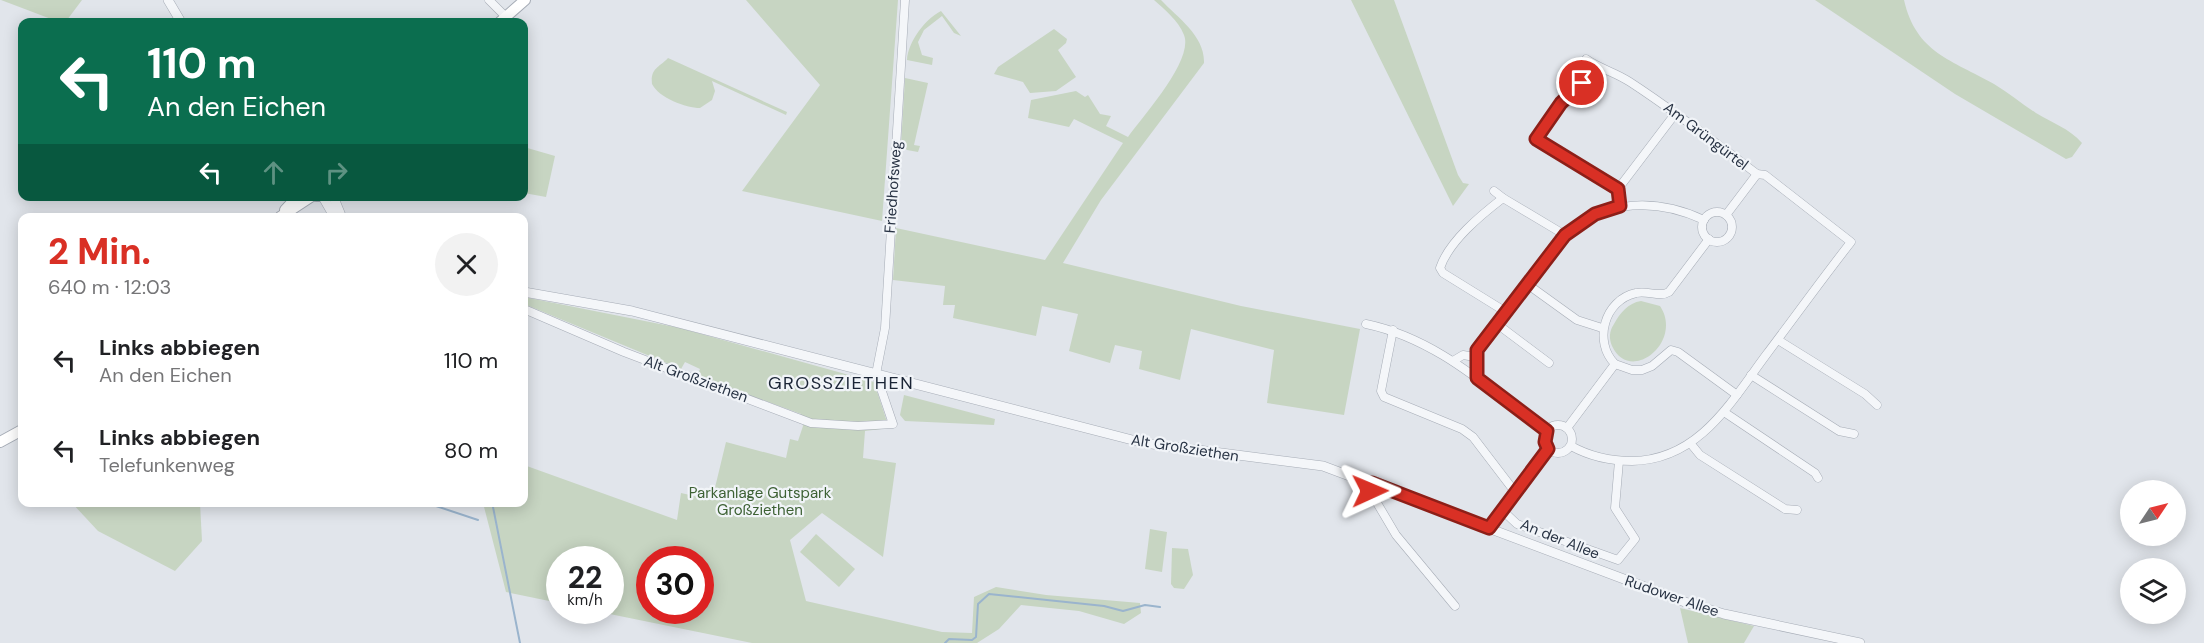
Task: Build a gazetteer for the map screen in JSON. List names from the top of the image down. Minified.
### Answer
{"streets":{"street":["Am Grüngürtel","Friedhofsweg","Alt Großziethen","An der Allee","Rudower Allee"]},"crossings":[["Friedhofsweg","Alt Großziethen"],["Alt Großziethen","Rudower Allee"]],"districts":["GROSSZIETHEN"],"parks":["Parkanlage Gutspark Großziethen"],"north":"top right","page":{"turn":["110 m","An den Eichen"],"heading":["2 Min.","640 m · 12:03"],"list":[{"name":"Links abbiegen","note":"An den Eichen","value":"110 m"},{"name":"Links abbiegen","note":"Telefunkenweg","value":"80 m"}],"speed":"22 km/h","limit":"30"}}
